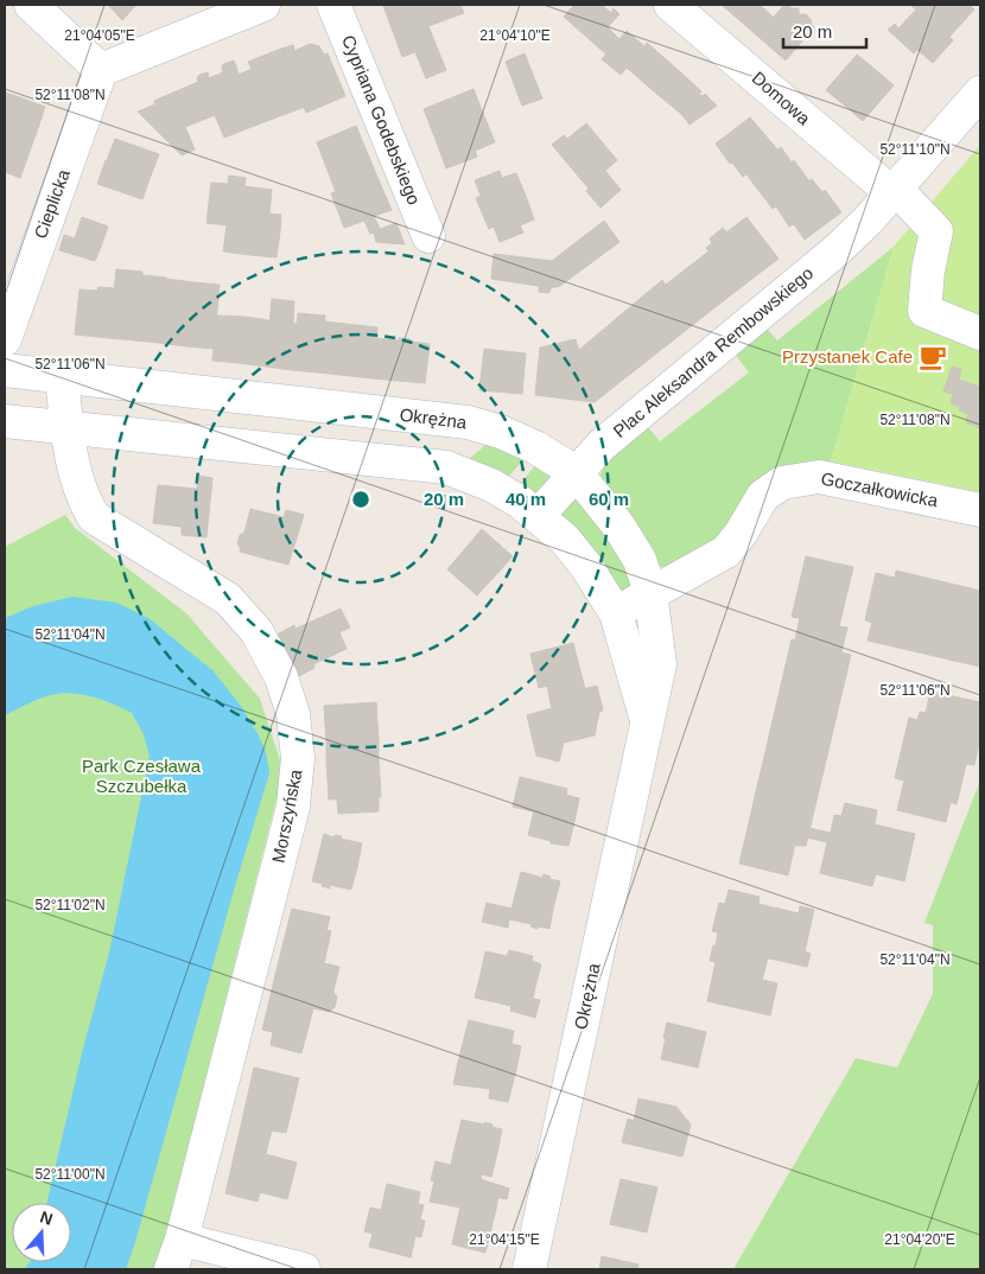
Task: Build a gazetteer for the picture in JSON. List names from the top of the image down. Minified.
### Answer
{"streets":{"street":["Domowa","Cypriana Godebskiego","Cieplicka","Plac Aleksandra Rembowskiego","Okrężna","Goczałkowicka","Morszyńska"]},"crossings":[["Domowa","Plac Aleksandra Rembowskiego"],["Plac Aleksandra Rembowskiego","Okrężna"],["Okrężna","Goczałkowicka"],["Okrężna","Morszyńska"]],"parks":["Park Czesława Szczubełka"],"places":{"cafe":["Przystanek Cafe"]},"scale_bar":"20 m","north":"top","coordinates":["21°04'05\"E","21°04'10\"E","52°11'08\"N","52°11'10\"N","52°11'06\"N","52°11'04\"N","52°11'02\"N","52°11'00\"N","21°04'15\"E","21°04'20\"E"],"rings":["20 m","40 m","60 m"]}
